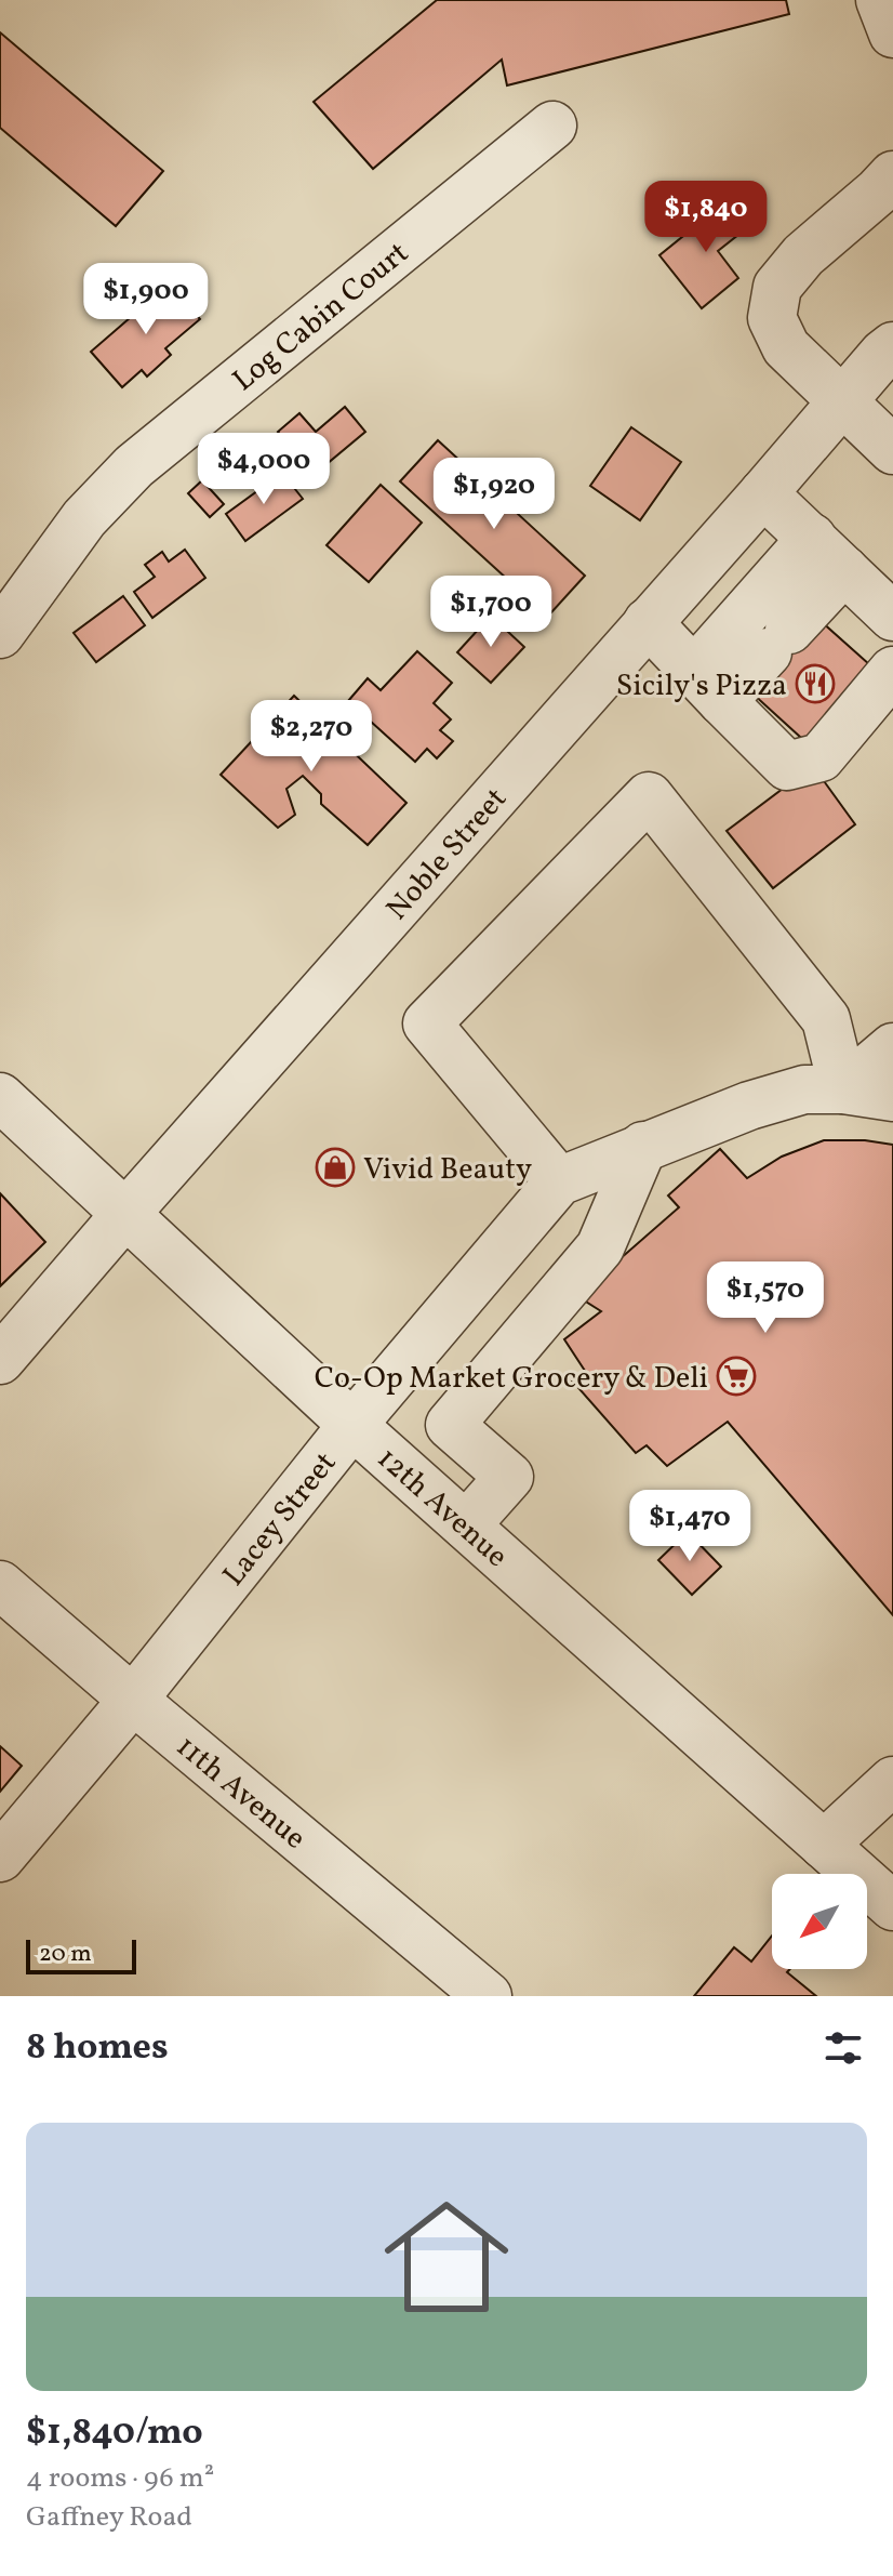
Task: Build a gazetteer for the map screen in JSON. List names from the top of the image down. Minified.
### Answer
{"streets":{"street":["Log Cabin Court","Noble Street","12th Avenue","Lacey Street","11th Avenue"]},"crossings":[["Noble Street","12th Avenue"],["12th Avenue","Lacey Street"],["Lacey Street","11th Avenue"]],"places":{"restaurant":["Sicily's Pizza"],"shop":["Vivid Beauty"],"supermarket":["Co-Op Market Grocery & Deli"]},"scale_bar":"20 m","north":"bottom left","page":{"price":["$1,840","$1,900","$4,000","$1,920","$1,700","$2,270","$1,570","$1,470"],"scale":"20 m","heading":"8 homes","list":[{"name":"$1,840/mo","note":"4 rooms · 96 m² · Gaffney Road"}]}}
